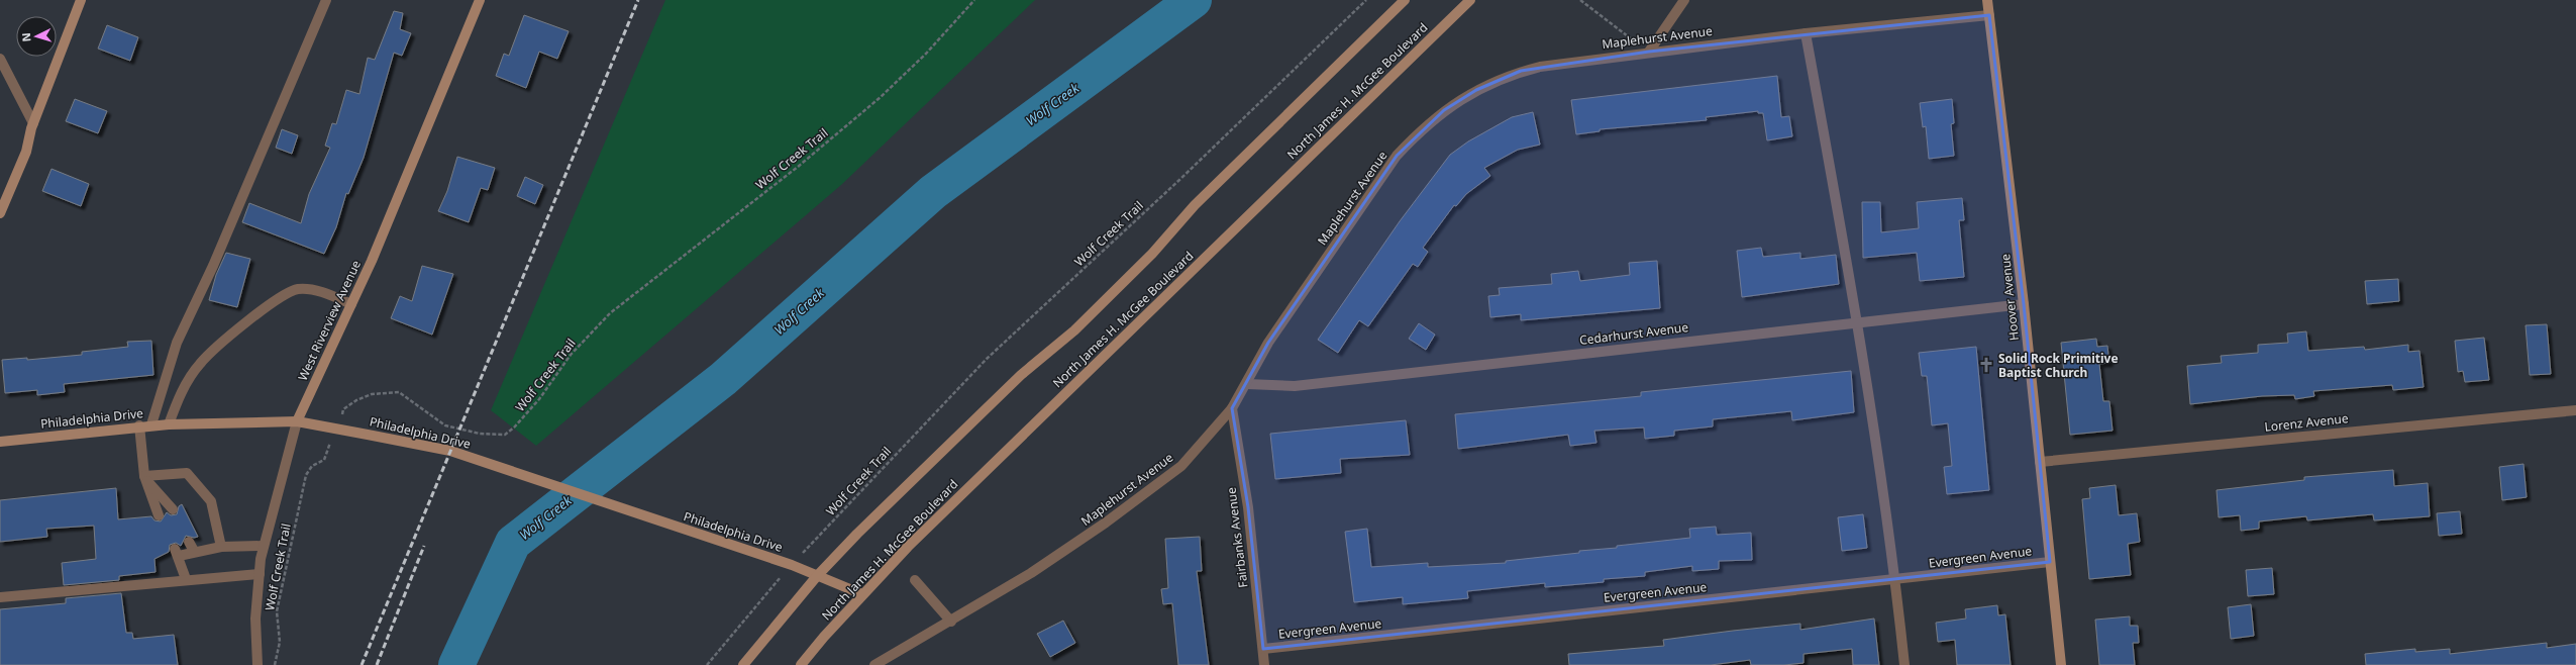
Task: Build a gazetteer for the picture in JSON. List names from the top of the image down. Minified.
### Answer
{"streets":{"main road":["North James H. McGee Boulevard","Hoover Avenue","West Riverview Avenue","Philadelphia Drive"],"street":["Maplehurst Avenue","Cedarhurst Avenue","Lorenz Avenue","Fairbanks Avenue","Evergreen Avenue"],"path":["Wolf Creek Trail"]},"crossings":[["Maplehurst Avenue","Hoover Avenue"],["Maplehurst Avenue","Cedarhurst Avenue"],["Maplehurst Avenue","Fairbanks Avenue"],["North James H. McGee Boulevard","Philadelphia Drive"],["Wolf Creek Trail","Philadelphia Drive"],["Hoover Avenue","Cedarhurst Avenue"],["Hoover Avenue","Lorenz Avenue"],["Hoover Avenue","Evergreen Avenue"],["West Riverview Avenue","Philadelphia Drive"],["Fairbanks Avenue","Evergreen Avenue"]],"water":["Wolf Creek"],"places":{"church":["Solid Rock Primitive Baptist Church"]},"north":"left"}
